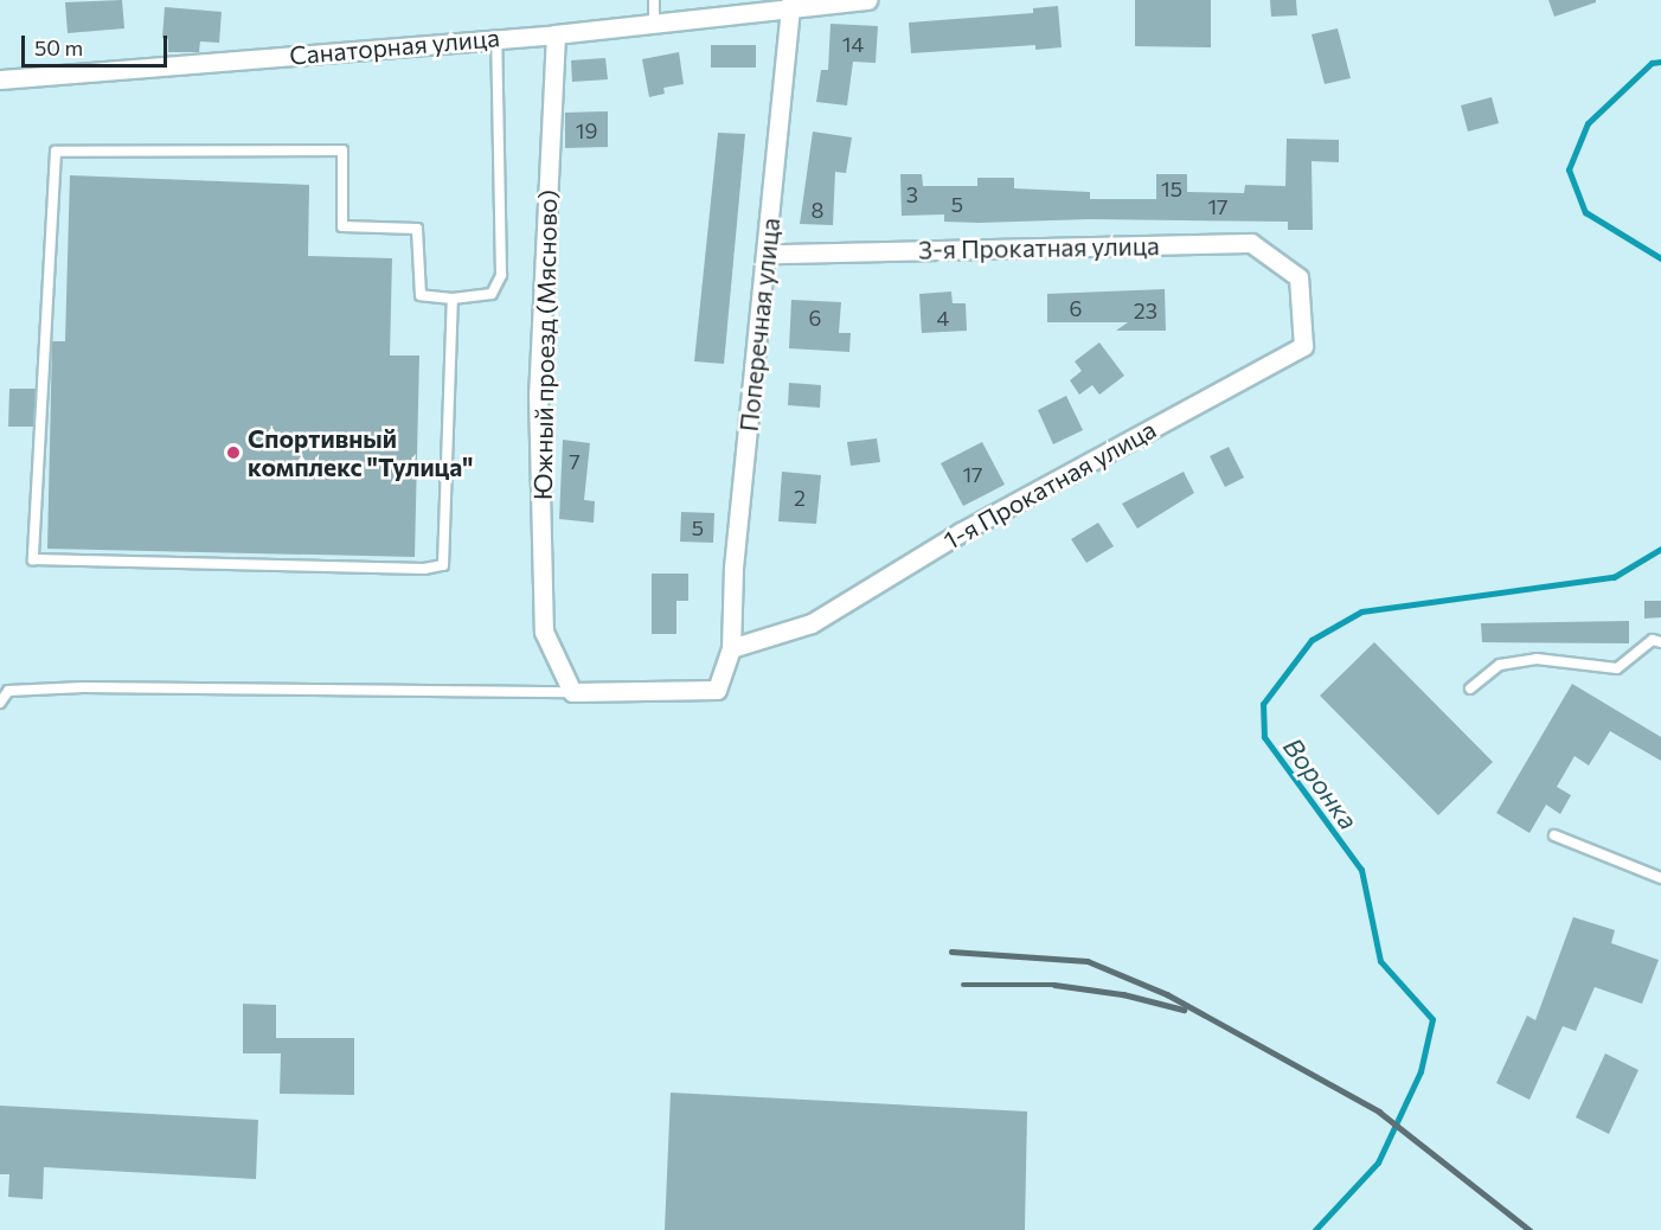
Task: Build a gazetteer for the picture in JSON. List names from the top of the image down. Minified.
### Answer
{"streets":{"street":["Санаторная улица","3-я Прокатная улица","Поперечная улица","Южный проезд (Мясново)","1-я Прокатная улица"]},"crossings":[["Санаторная улица","Поперечная улица"],["Санаторная улица","Южный проезд (Мясново)"],["3-я Прокатная улица","Поперечная улица"],["3-я Прокатная улица","1-я Прокатная улица"],["Поперечная улица","Южный проезд (Мясново)"],["Поперечная улица","1-я Прокатная улица"]],"water":["Воронка"],"places":["Спортивный комплекс \"Тулица\""],"house_numbers":["14","19","15","3","5","17","8","6","23","6","4","7","17","2","5"],"scale_bar":"50 m"}
